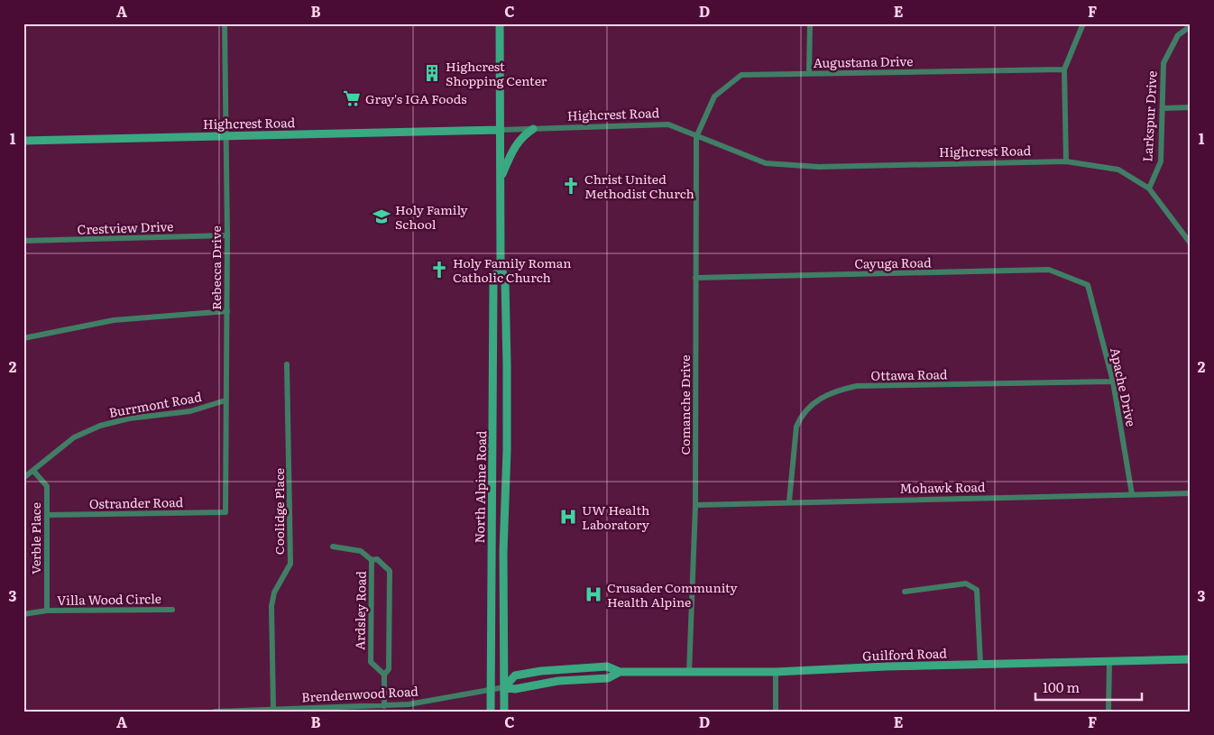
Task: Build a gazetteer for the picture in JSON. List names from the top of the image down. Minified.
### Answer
{"streets":{"street":["Augustana Drive","Highcrest Road","Larkspur Drive","Crestview Drive","Cayuga Road","Rebecca Drive","Ottawa Road","Apache Drive","Burrmont Road","Comanche Drive","North Alpine Road","Mohawk Road","Ostrander Road","Coolidge Place","Verble Place","Villa Wood Circle","Ardsley Road","Guilford Road","Brendenwood Road"]},"crossings":[["Augustana Drive","Highcrest Road"],["Augustana Drive","Comanche Drive"],["Highcrest Road","Larkspur Drive"],["Highcrest Road","Rebecca Drive"],["Highcrest Road","Comanche Drive"],["Highcrest Road","North Alpine Road"],["Crestview Drive","Rebecca Drive"],["Cayuga Road","Apache Drive"],["Cayuga Road","Comanche Drive"],["Rebecca Drive","Burrmont Road"],["Rebecca Drive","Ostrander Road"],["Ottawa Road","Apache Drive"],["Ottawa Road","Mohawk Road"],["Apache Drive","Mohawk Road"],["Burrmont Road","Verble Place"],["Comanche Drive","Mohawk Road"],["Comanche Drive","Guilford Road"],["North Alpine Road","Guilford Road"],["North Alpine Road","Brendenwood Road"],["Ostrander Road","Verble Place"],["Coolidge Place","Brendenwood Road"],["Verble Place","Villa Wood Circle"],["Ardsley Road","Brendenwood Road"],["Guilford Road","Brendenwood Road"]],"places":{"building":["Highcrest Shopping Center"],"supermarket":["Gray's IGA Foods"],"church":["Christ United Methodist Church","Holy Family Roman Catholic Church"],"school or university":["Holy Family School"],"hospital":["UW Health Laboratory","Crusader Community Health Alpine"]},"scale_bar":"100 m","grid":{"columns":["A","B","C","D","E","F"],"rows":["1","2","3"]}}
